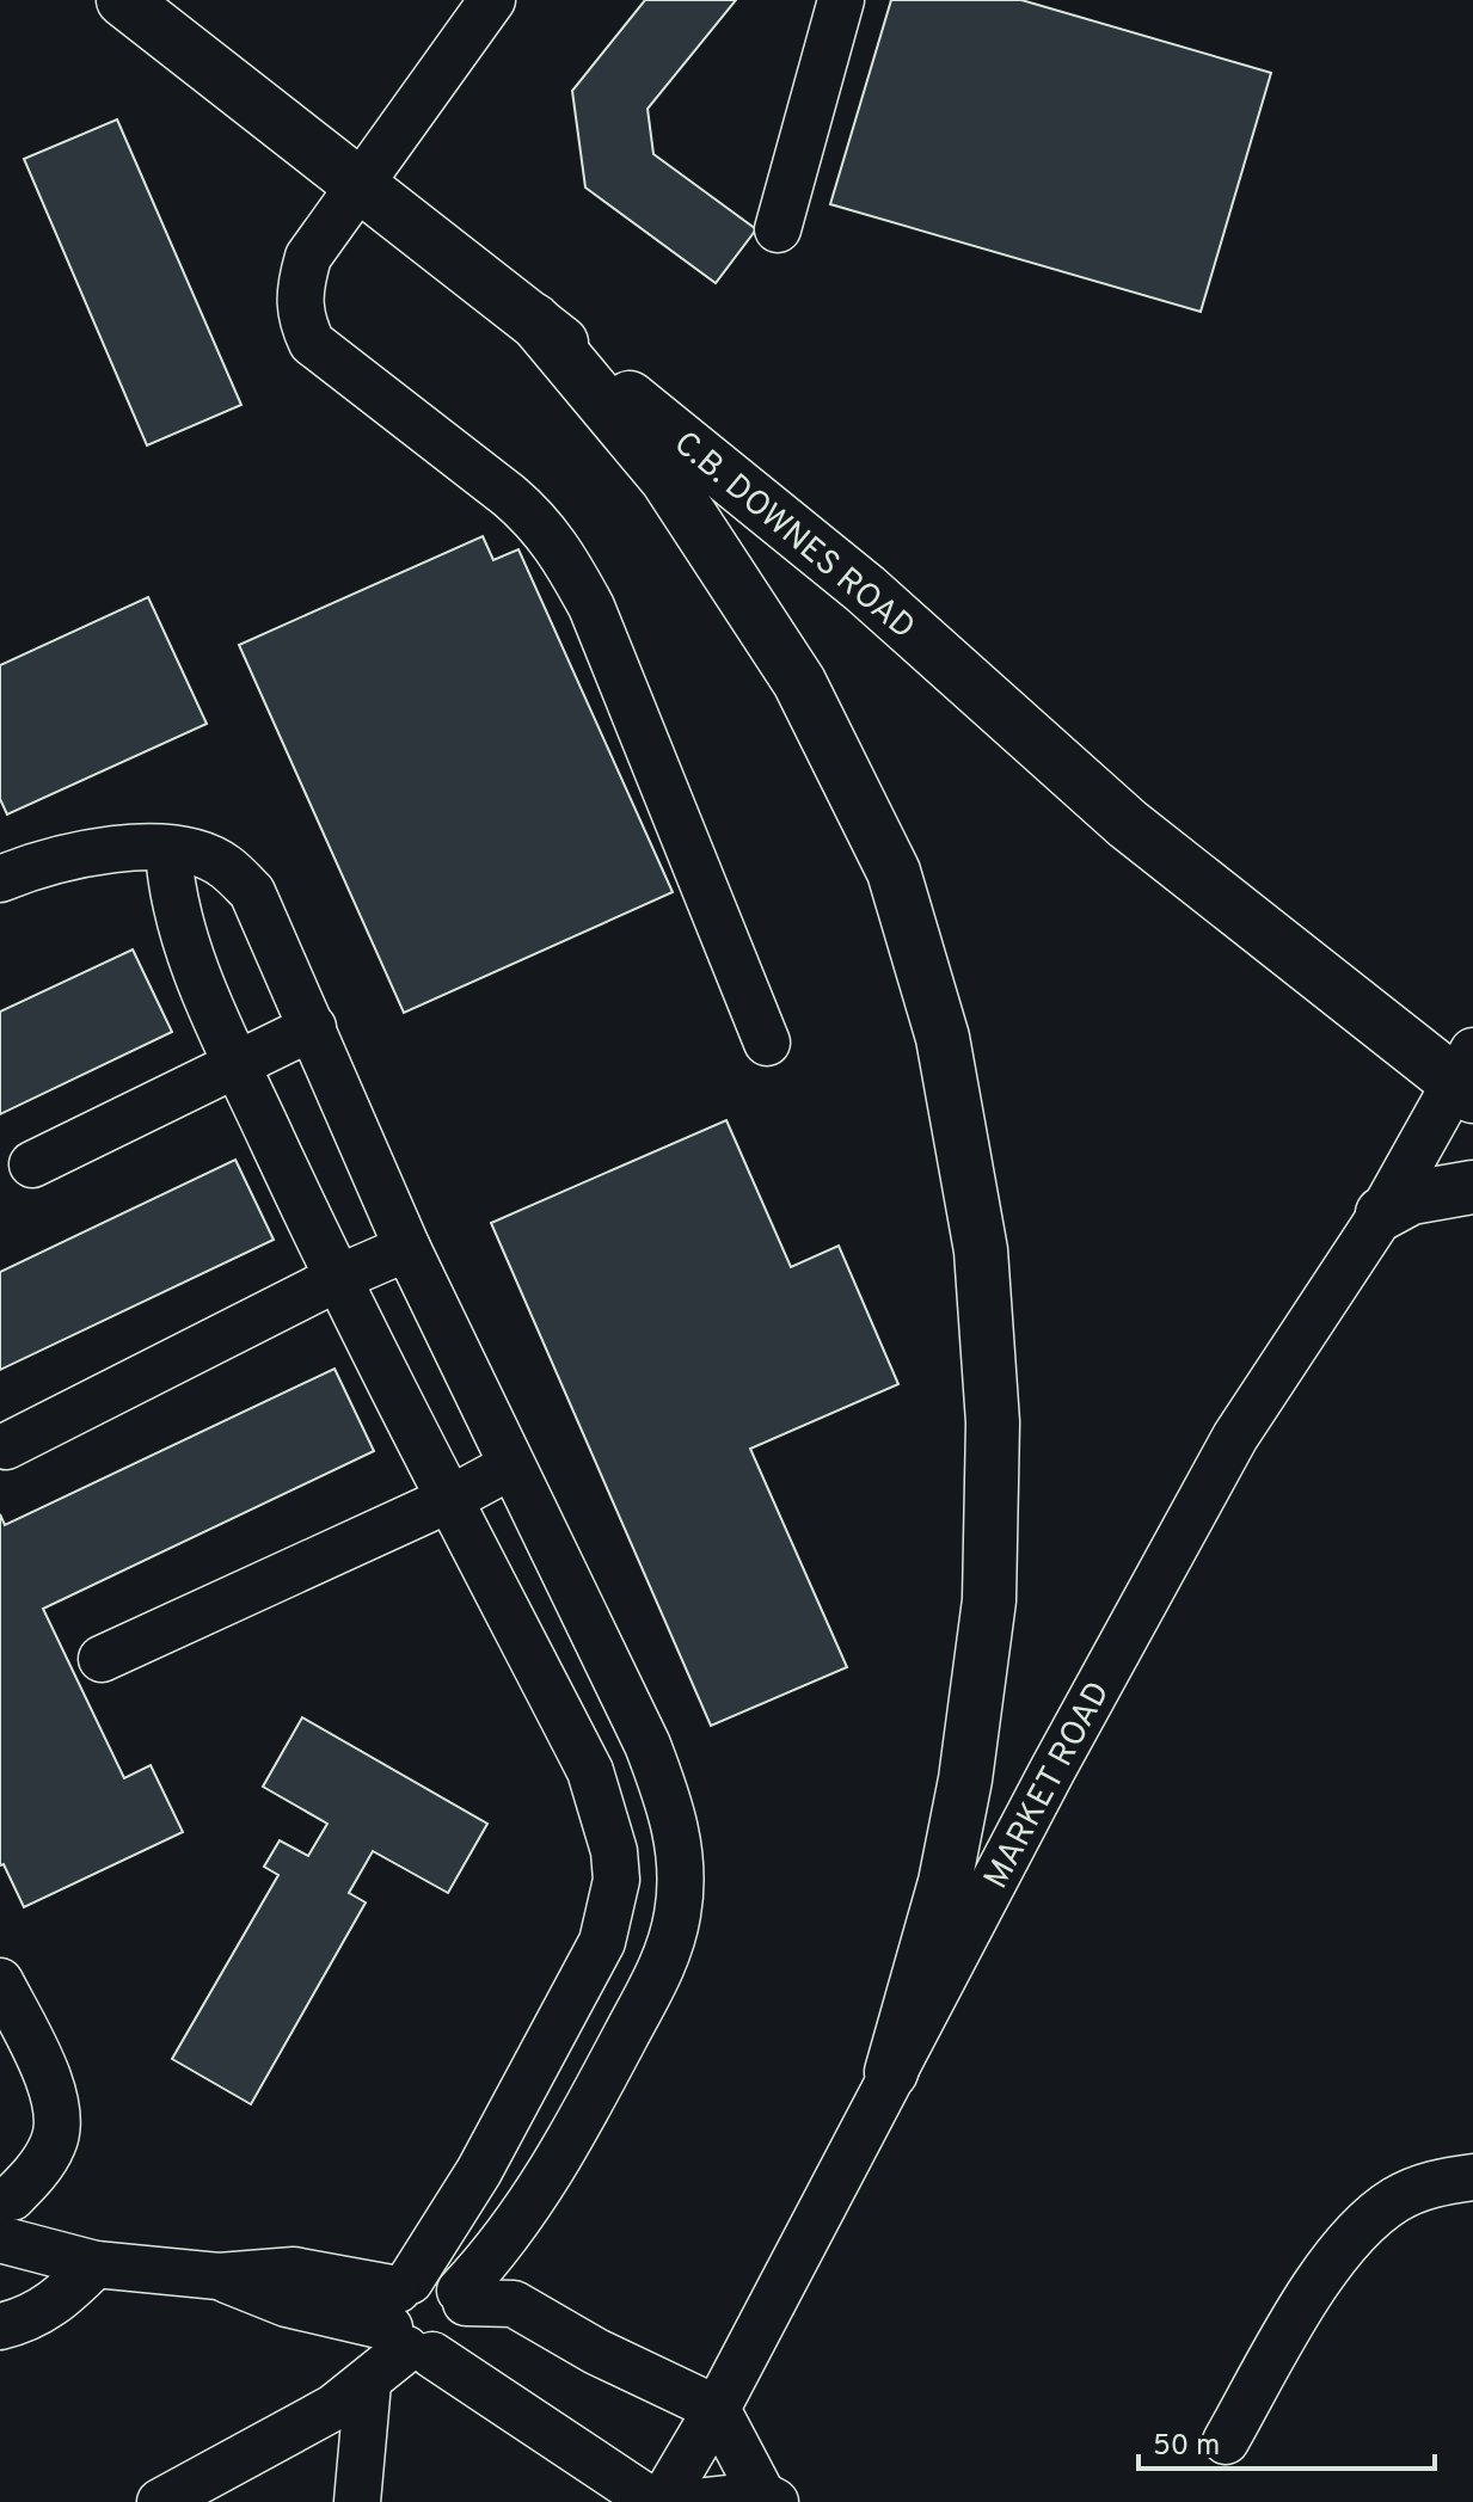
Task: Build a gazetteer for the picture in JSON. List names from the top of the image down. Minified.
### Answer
{"streets":{"main road":["C.B. DOWNES ROAD"],"street":["MARKET ROAD"]},"crossings":[["C.B. DOWNES ROAD","MARKET ROAD"]],"scale_bar":"50 m"}
